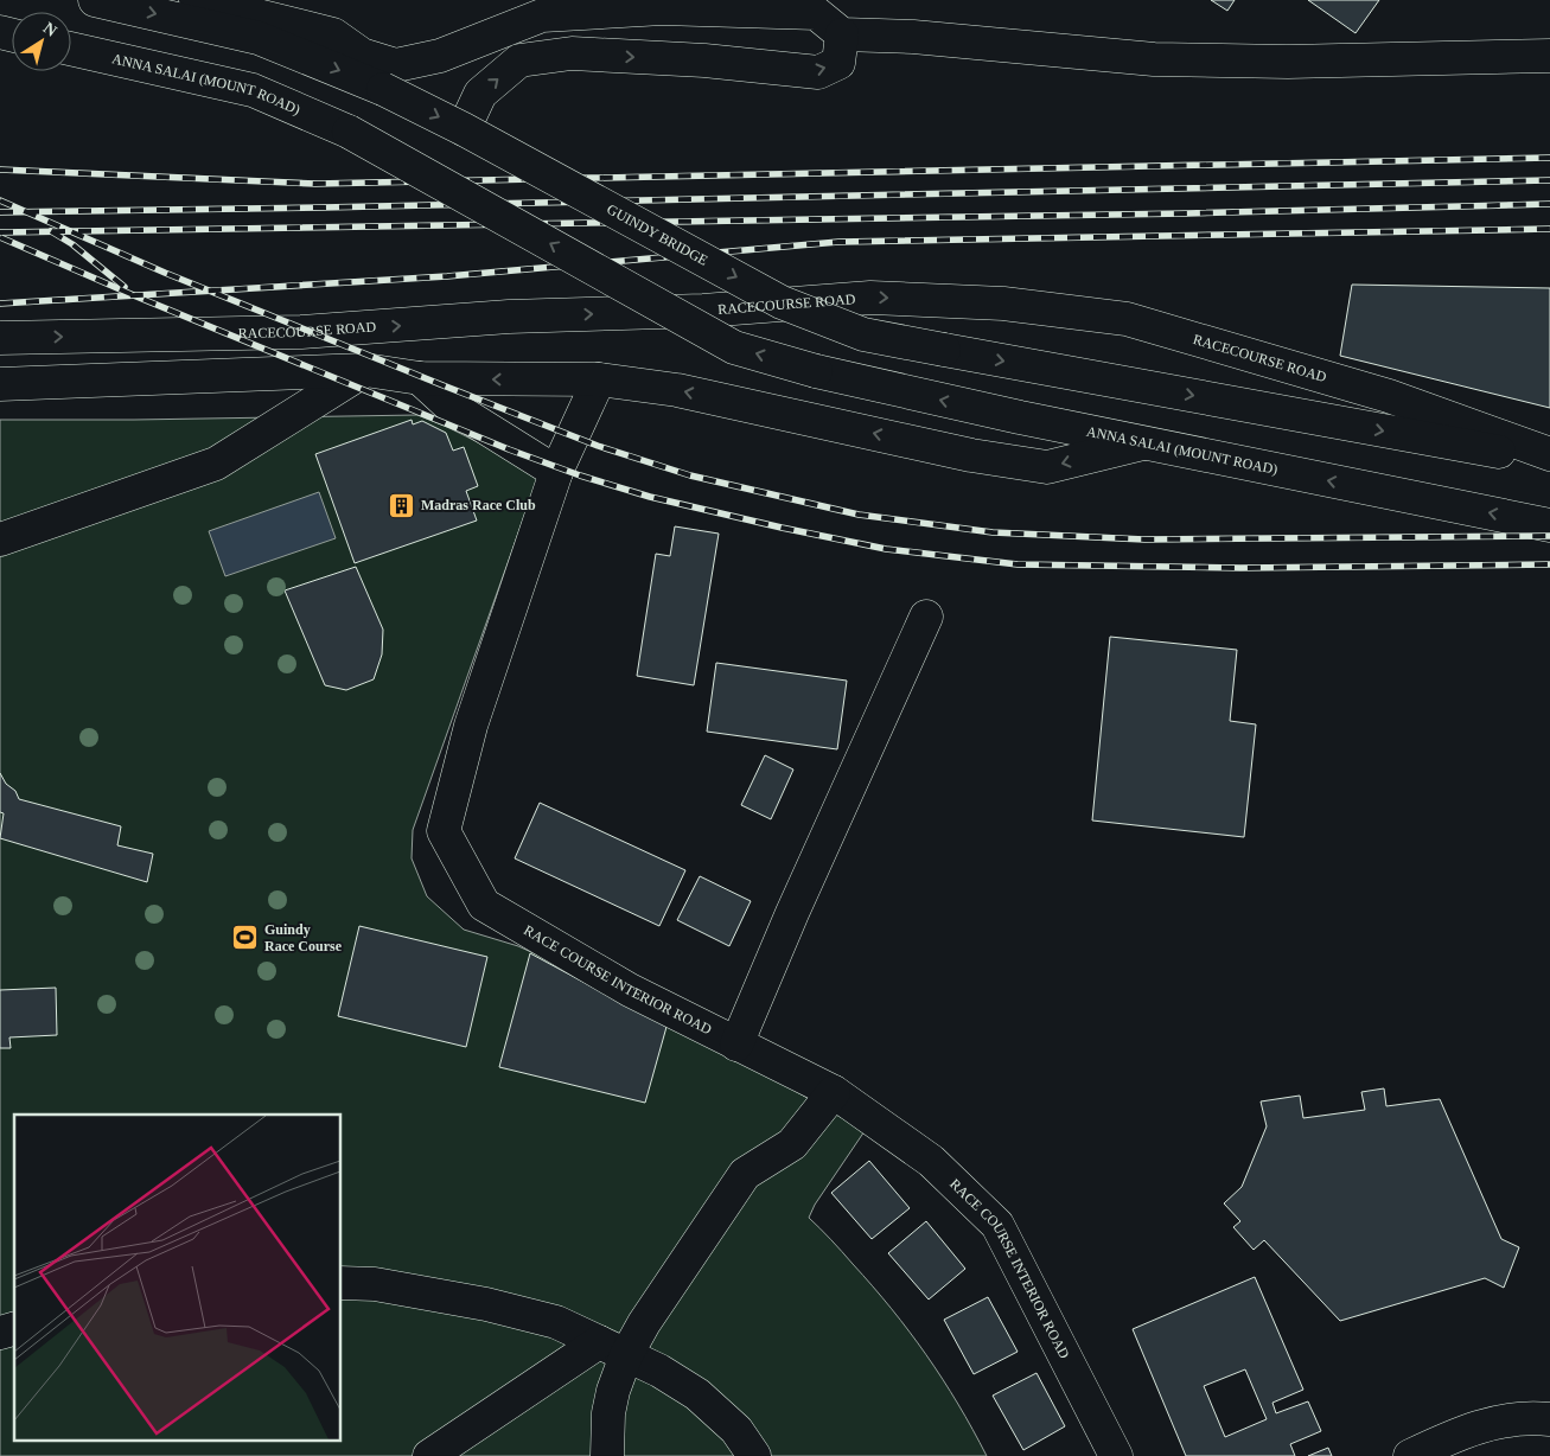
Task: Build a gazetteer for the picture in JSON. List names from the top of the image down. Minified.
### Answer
{"streets":{"main road":["ANNA SALAI (MOUNT ROAD)","GUINDY BRIDGE","RACECOURSE ROAD","RACE COURSE INTERIOR ROAD"]},"places":{"building":["Madras Race Club"],"sports":["Guindy Race Course"]},"north":"top right"}
